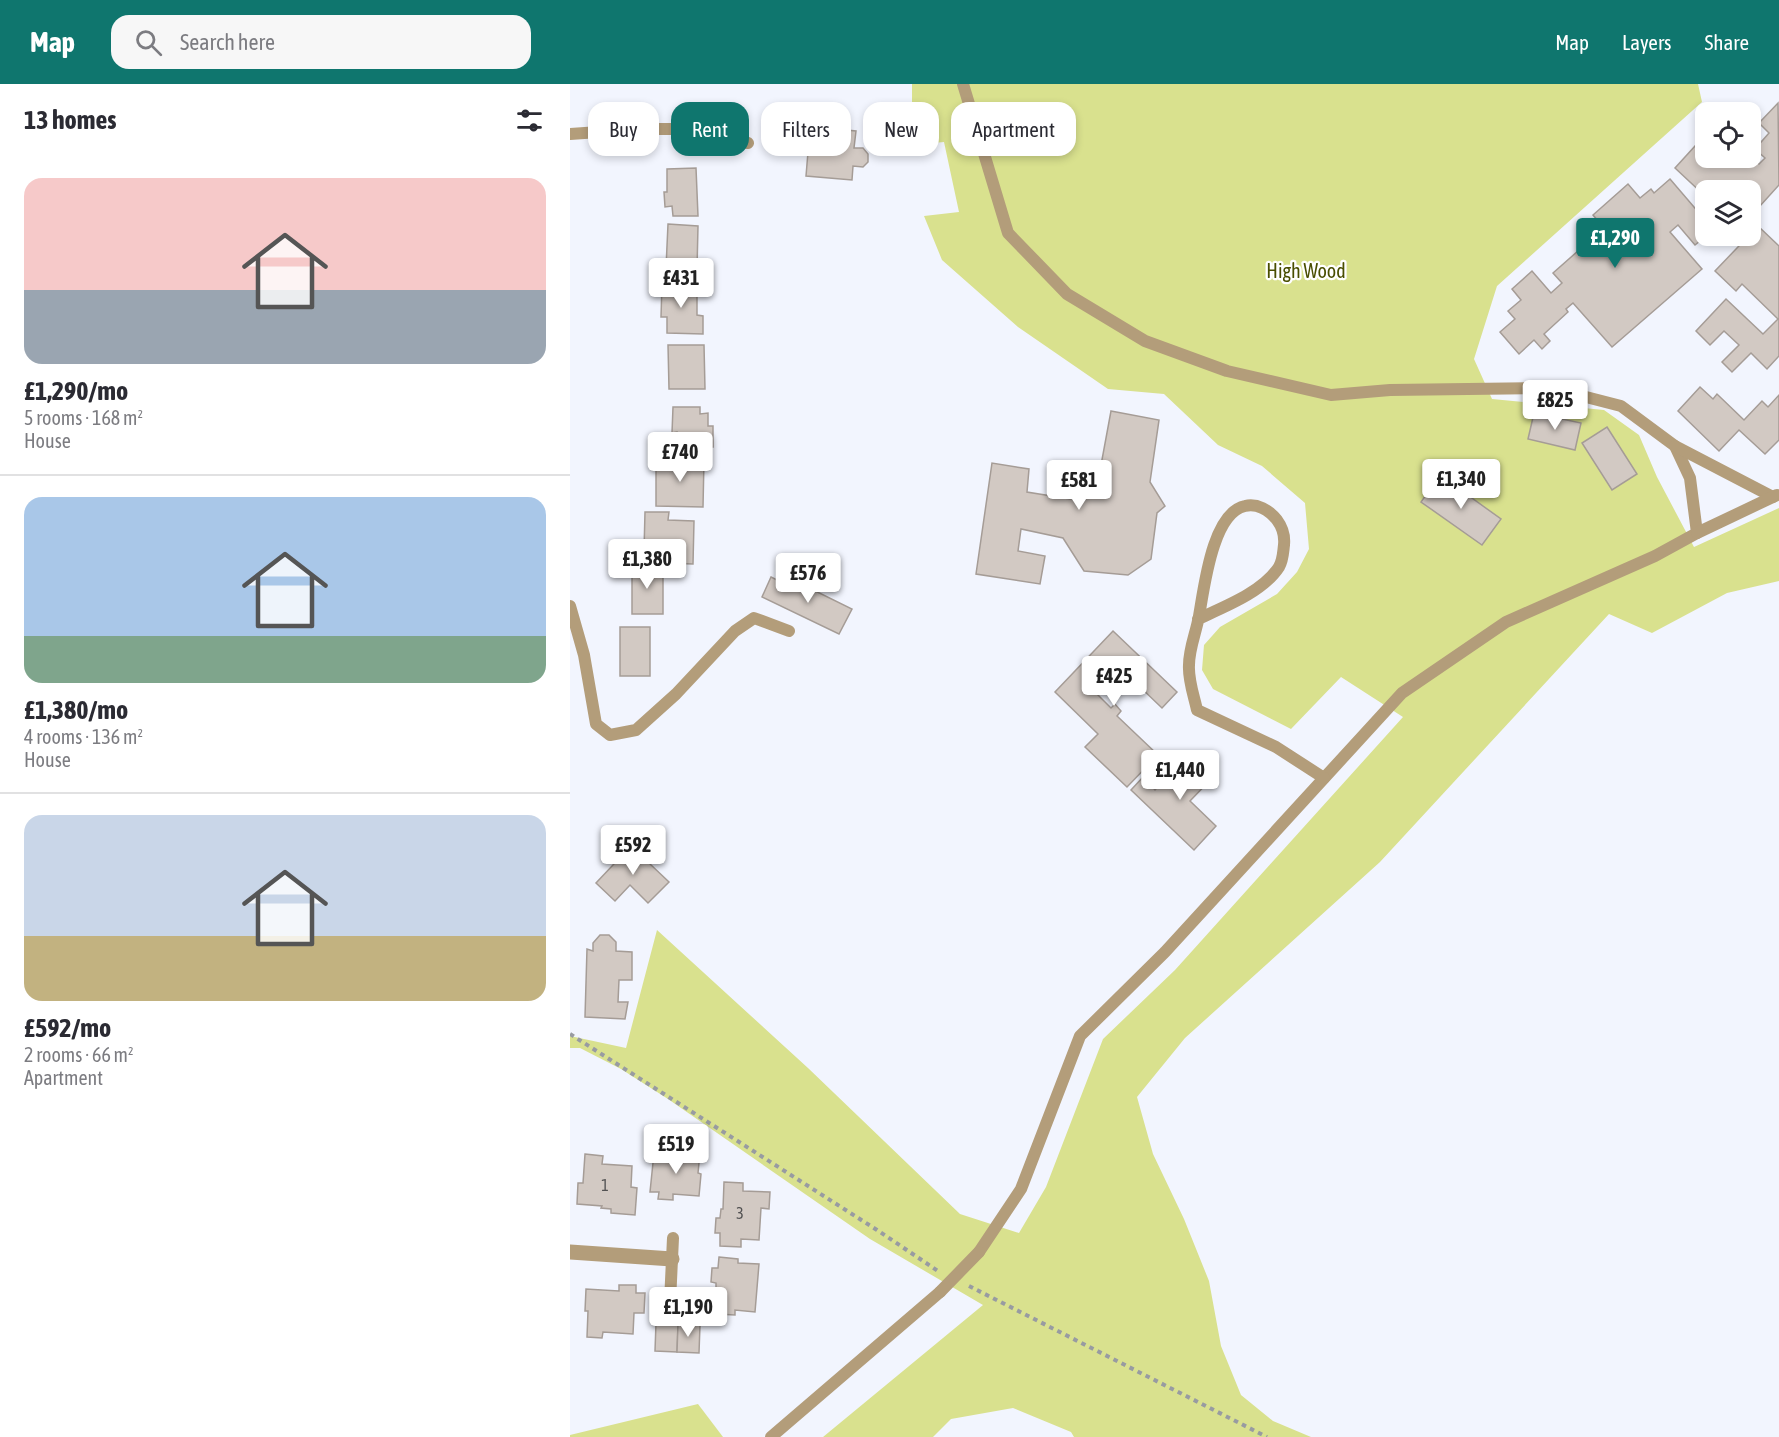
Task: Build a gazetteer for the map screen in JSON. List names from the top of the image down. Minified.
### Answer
{"parks":["High Wood"],"house_numbers":["1","3"],"page":{"header":"Map","search":"Search here","nav":["Map","Layers","Share"],"heading":"13 homes","chip":["Buy","Rent","Filters","New","Apartment"],"list":[{"name":"£1,290/mo","note":"5 rooms · 168 m² · House"},{"name":"£1,380/mo","note":"4 rooms · 136 m² · House"},{"name":"£592/mo","note":"2 rooms · 66 m² · Apartment"}],"price":["£1,290","£431","£825","£740","£1,340","£581","£1,380","£576","£425","£1,440","£592","£519","£1,190"]}}
